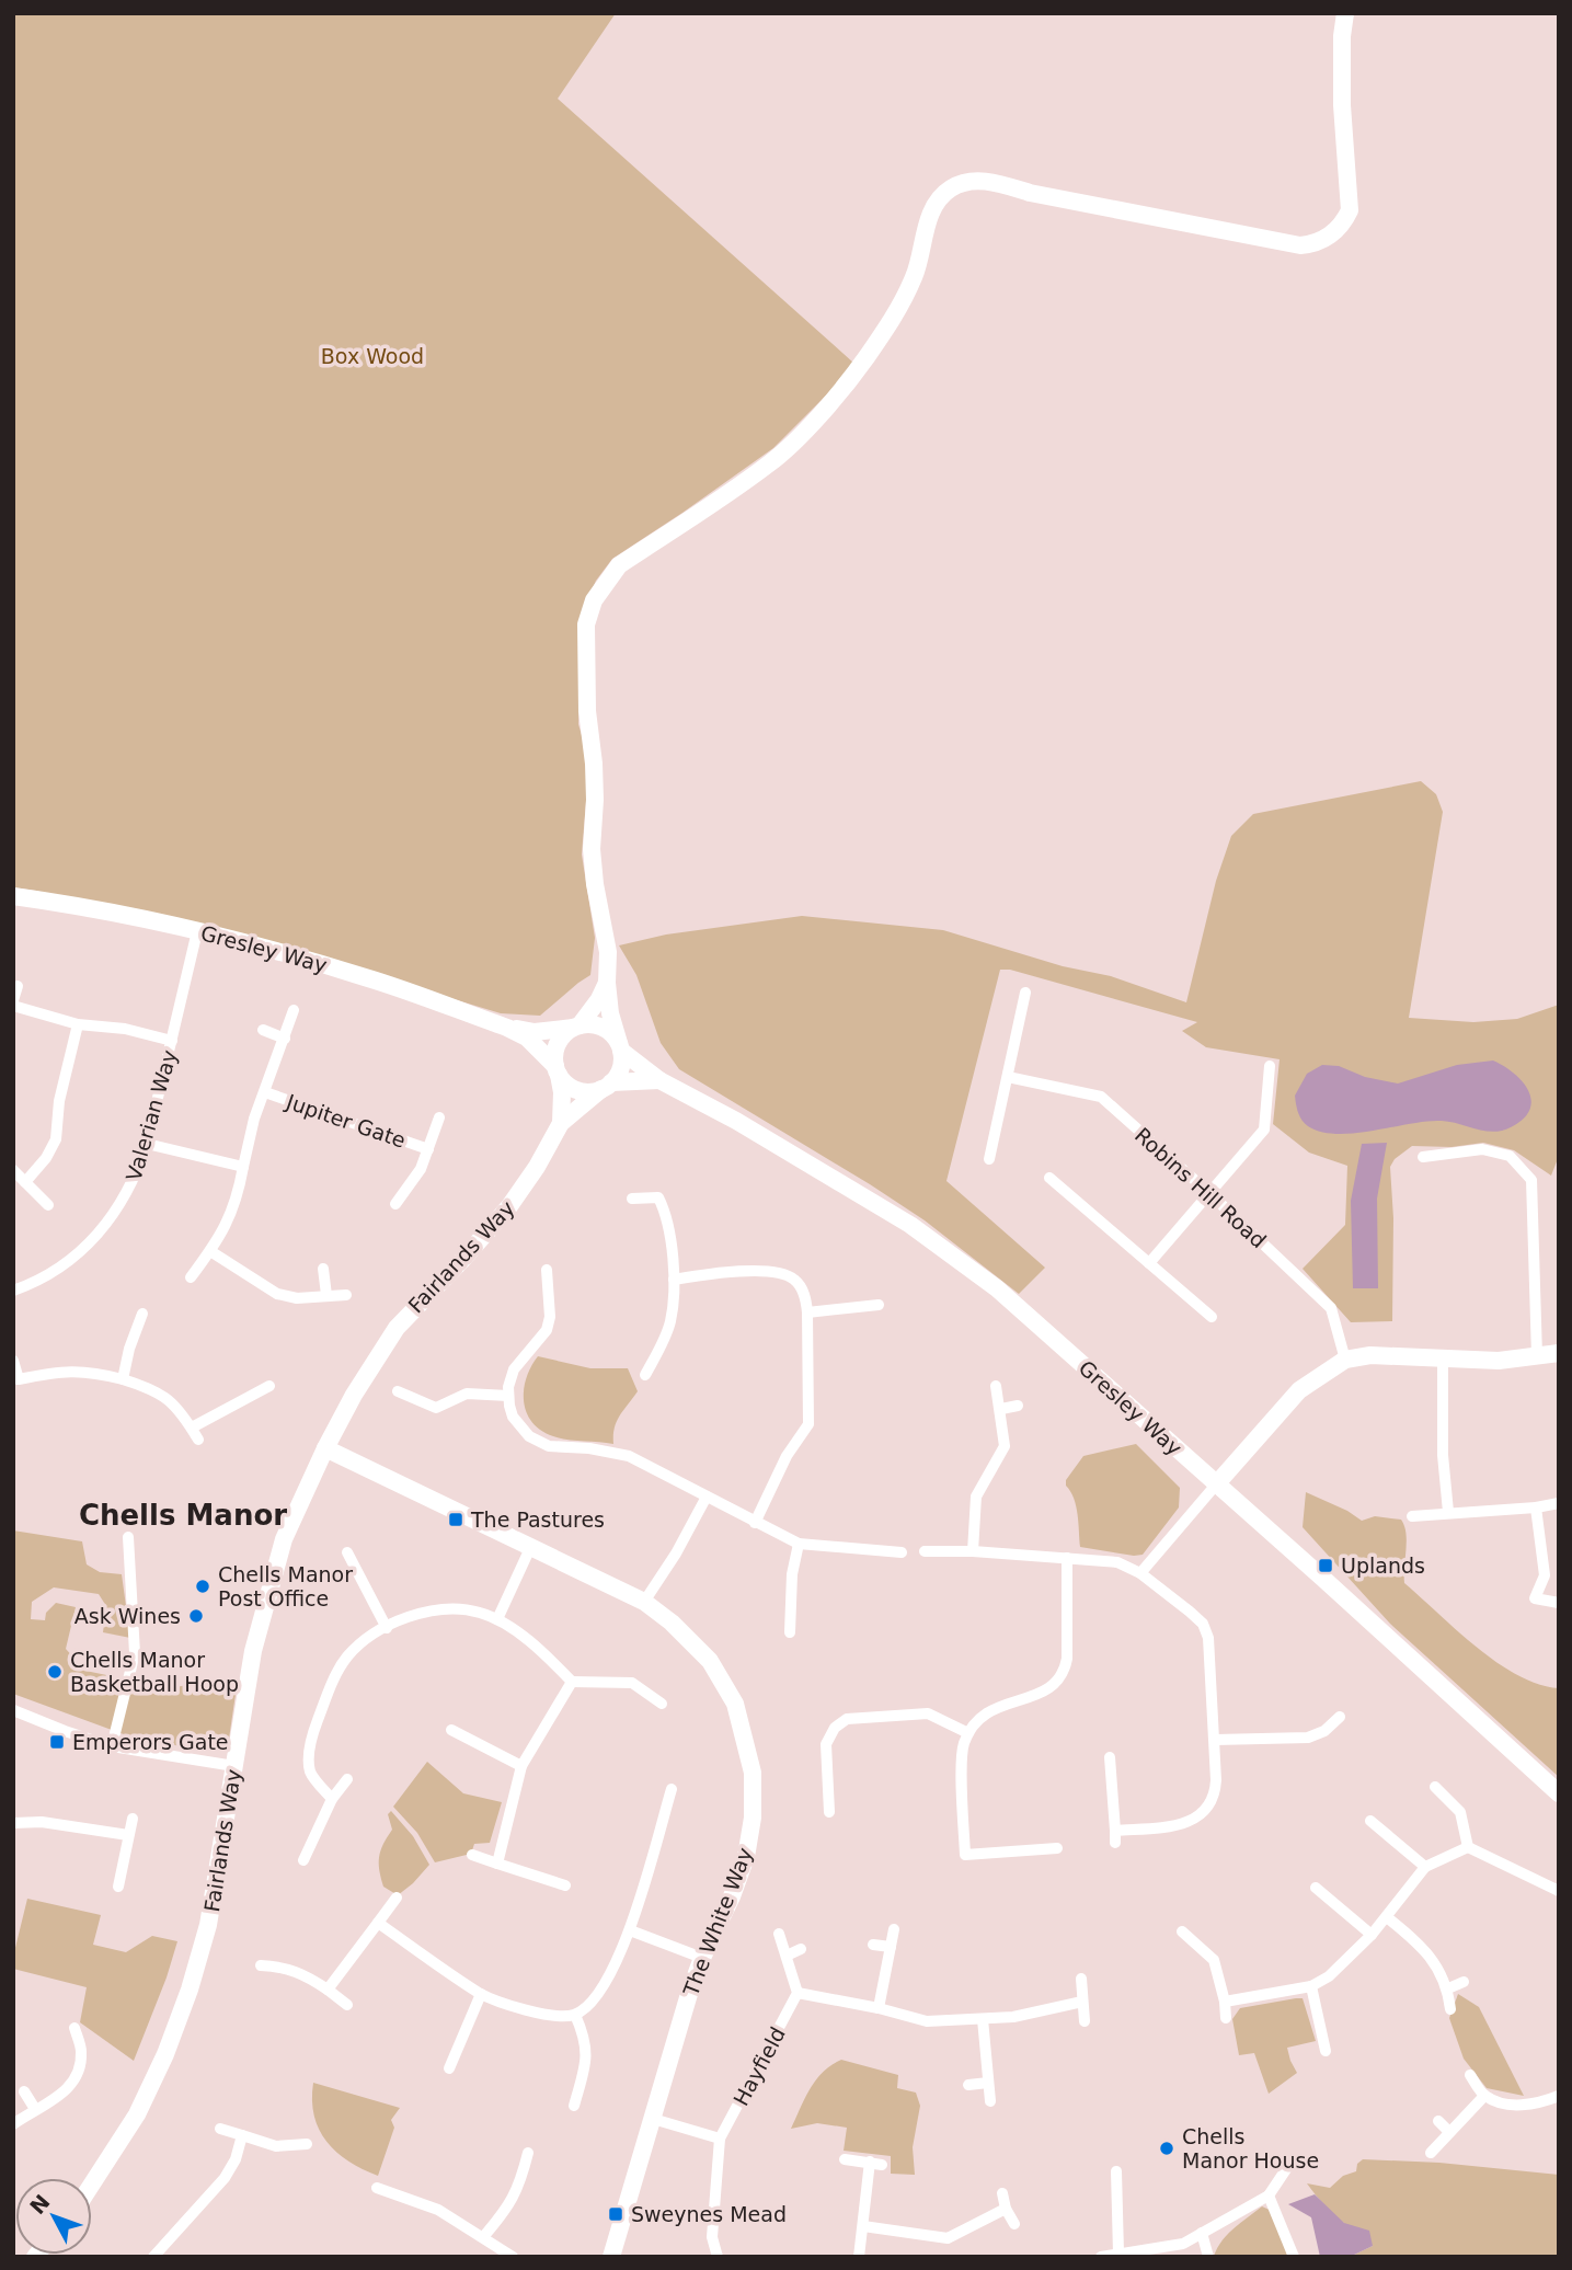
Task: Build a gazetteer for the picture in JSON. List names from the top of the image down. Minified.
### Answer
{"streets":{"street":["Gresley Way","Valerian Way","Jupiter Gate","Robins Hill Road","Fairlands Way","The White Way","Hayfield"]},"crossings":[["Gresley Way","Valerian Way"],["Gresley Way","Fairlands Way"],["Fairlands Way","The White Way"]],"districts":["Chells Manor"],"parks":["Box Wood"],"places":{"transit":["The Pastures","Uplands","Emperors Gate","Sweynes Mead"],"other":["Chells Manor Post Office","Ask Wines","Chells Manor Basketball Hoop","Chells Manor House"]},"north":"top left"}
